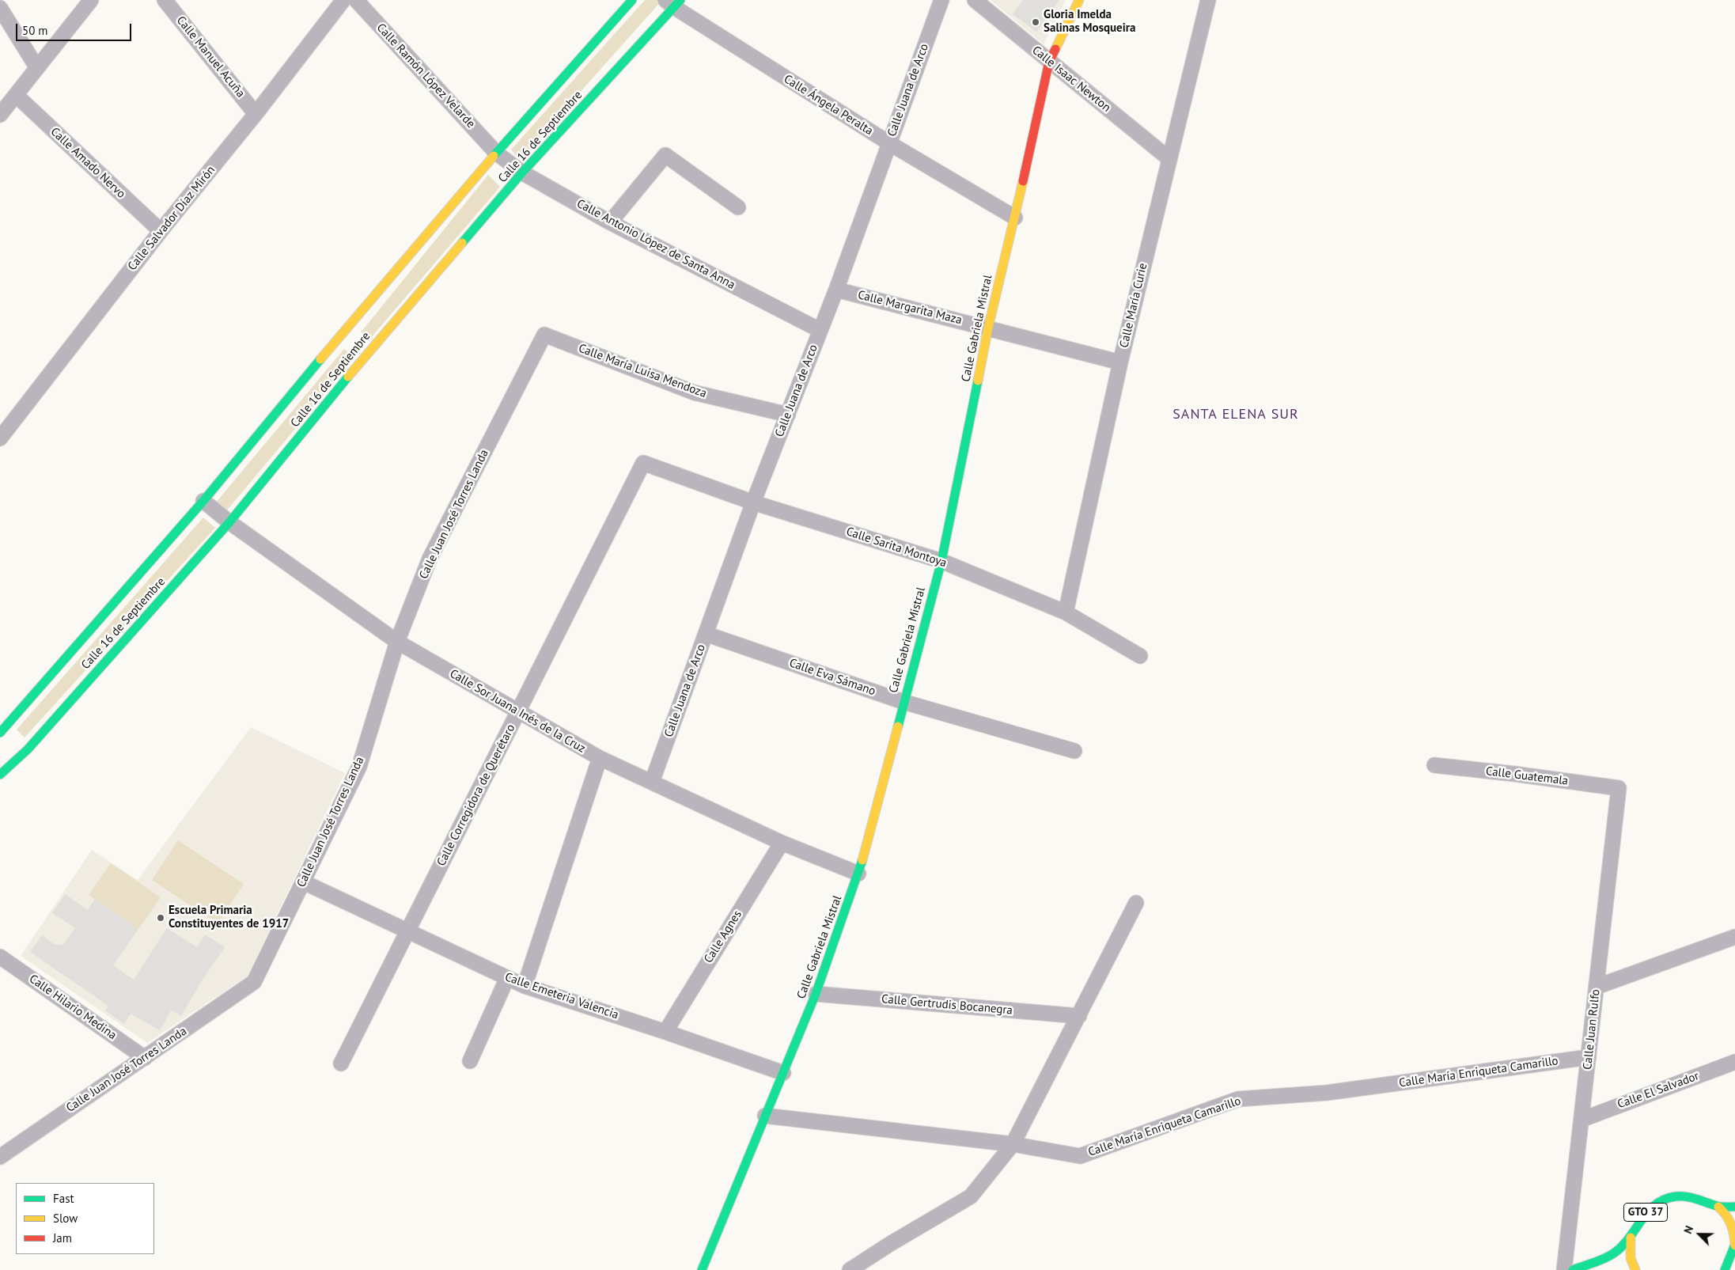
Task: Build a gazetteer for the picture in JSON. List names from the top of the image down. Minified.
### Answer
{"streets":{"street":["Calle Manuel Acuña","Calle Ramón López Velarde","Calle Isaac Newton","Calle Juana de Arco","Calle Ángela Peralta","Calle 16 de Septiembre","Calle Amado Nervo","Calle Salvador Díaz Mirón","Calle Antonio López de Santa Anna","Calle María Curie","Calle Margarita Maza","Calle Gabriela Mistral","Calle María Luisa Mendoza","Calle Juan José Torres Landa","Calle Sarita Montoya","Calle Eva Sámano","Calle Sor Juana Inés de la Cruz","Calle Guatemala","Calle Corregidora de Querétaro","Calle Agnes","Calle Emeteria Valencia","Calle Gertrudis Bocanegra","Calle Hilario Medina","Calle Juan Rulfo","Calle María Enriqueta Camarillo","Calle El Salvador","GTO 37"]},"crossings":[["Calle Manuel Acuña","Calle Salvador Díaz Mirón"],["Calle Ramón López Velarde","Calle 16 de Septiembre"],["Calle Ramón López Velarde","Calle Antonio López de Santa Anna"],["Calle Isaac Newton","Calle María Curie"],["Calle Isaac Newton","Calle Gabriela Mistral"],["Calle Juana de Arco","Calle Ángela Peralta"],["Calle Juana de Arco","Calle Antonio López de Santa Anna"],["Calle Juana de Arco","Calle Margarita Maza"],["Calle Juana de Arco","Calle María Luisa Mendoza"],["Calle Juana de Arco","Calle Sarita Montoya"],["Calle Juana de Arco","Calle Eva Sámano"],["Calle Juana de Arco","Calle Sor Juana Inés de la Cruz"],["Calle Ángela Peralta","Calle 16 de Septiembre"],["Calle Ángela Peralta","Calle Gabriela Mistral"],["Calle 16 de Septiembre","Calle Antonio López de Santa Anna"],["Calle 16 de Septiembre","Calle Sor Juana Inés de la Cruz"],["Calle Amado Nervo","Calle Salvador Díaz Mirón"],["Calle María Curie","Calle Margarita Maza"],["Calle María Curie","Calle Sarita Montoya"],["Calle Margarita Maza","Calle Gabriela Mistral"],["Calle Gabriela Mistral","Calle Sarita Montoya"],["Calle Gabriela Mistral","Calle Eva Sámano"],["Calle Gabriela Mistral","Calle Sor Juana Inés de la Cruz"],["Calle Gabriela Mistral","Calle Emeteria Valencia"],["Calle Gabriela Mistral","Calle Gertrudis Bocanegra"],["Calle Gabriela Mistral","Calle María Enriqueta Camarillo"],["Calle María Luisa Mendoza","Calle Juan José Torres Landa"],["Calle Juan José Torres Landa","Calle Sor Juana Inés de la Cruz"],["Calle Juan José Torres Landa","Calle Emeteria Valencia"],["Calle Juan José Torres Landa","Calle Hilario Medina"],["Calle Sarita Montoya","Calle Corregidora de Querétaro"],["Calle Sor Juana Inés de la Cruz","Calle Corregidora de Querétaro"],["Calle Sor Juana Inés de la Cruz","Calle Agnes"],["Calle Guatemala","Calle Juan Rulfo"],["Calle Corregidora de Querétaro","Calle Emeteria Valencia"],["Calle Agnes","Calle Emeteria Valencia"],["Calle Juan Rulfo","Calle María Enriqueta Camarillo"],["Calle Juan Rulfo","Calle El Salvador"]],"districts":["SANTA ELENA SUR"],"places":["Gloria Imelda Salinas Mosqueira","Escuela Primaria Constituyentes de 1917"],"legend":["Fast","Slow","Jam"],"scale_bar":"50 m","north":"top left"}
